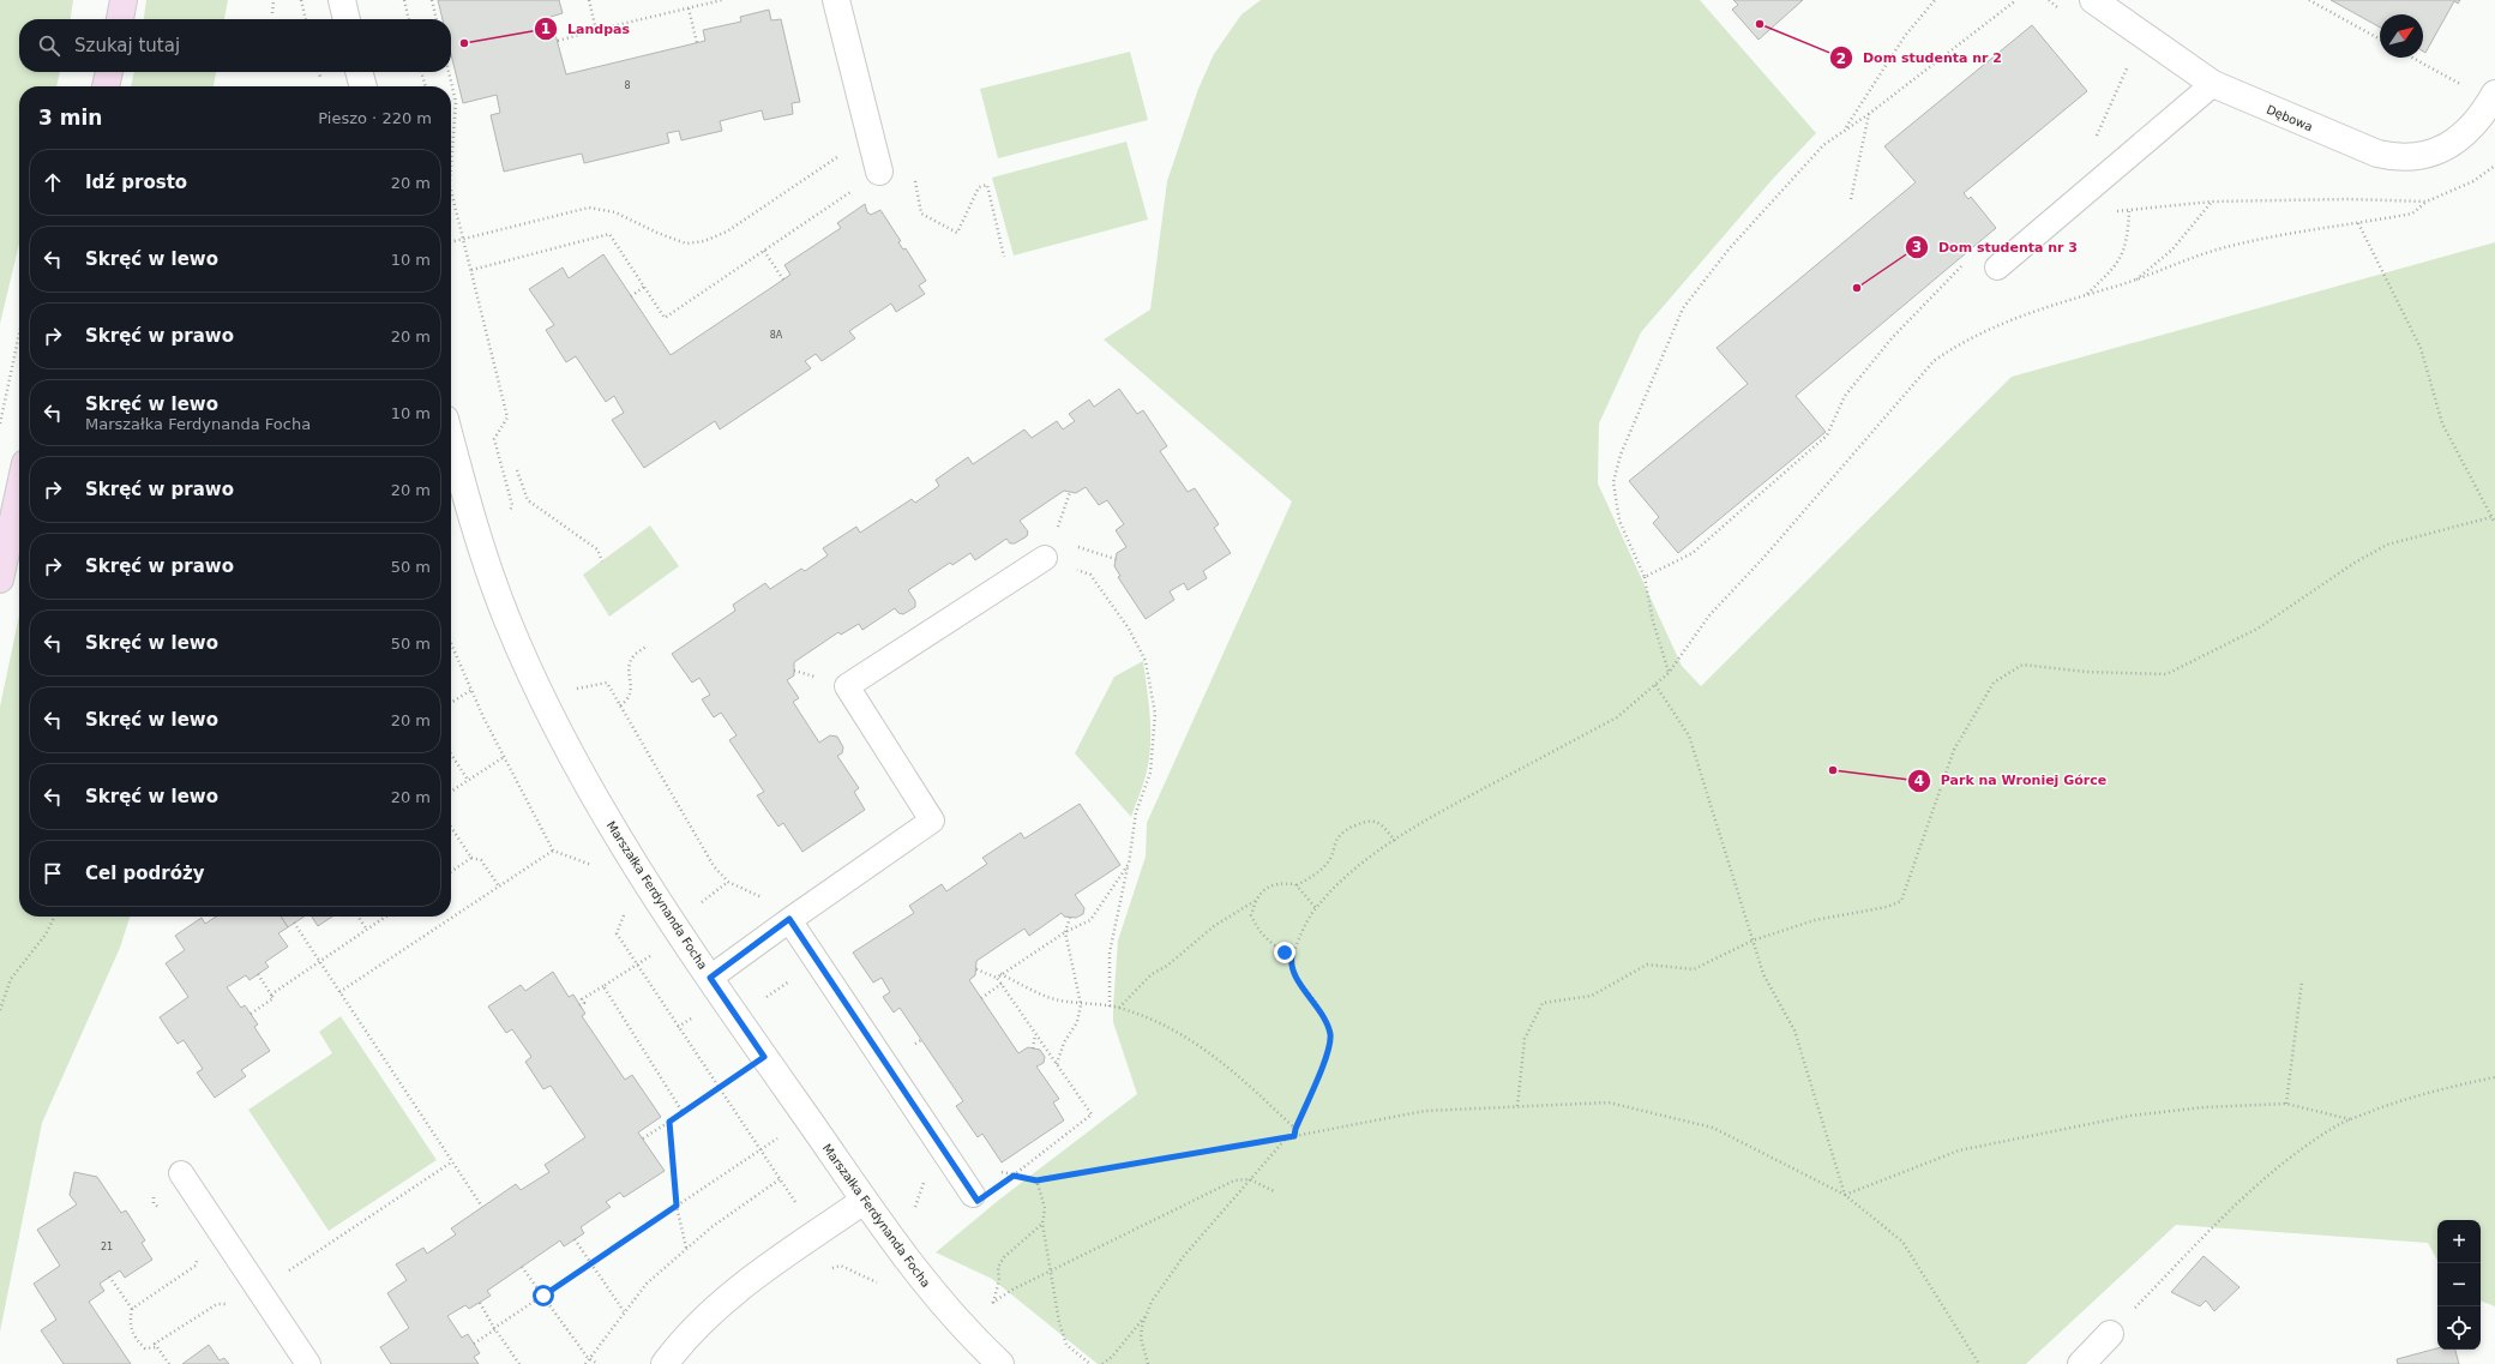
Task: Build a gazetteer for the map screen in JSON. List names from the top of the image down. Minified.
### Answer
{"streets":{"street":["Dębowa","Marszałka Ferdynanda Focha"]},"places":["Dom studenta nr 2","Landpas","Dom studenta nr 3","Park na Wroniej Górce"],"house_numbers":["8","8A","21"],"north":"top right","page":{"search":"Szukaj tutaj","heading":["3 min","Pieszo · 220 m"],"list":[["Idź prosto","20 m"],["Skręć w lewo","10 m"],["Skręć w prawo","20 m"],["Skręć w lewo","Marszałka Ferdynanda Focha","10 m"],["Skręć w prawo","20 m"],["Skręć w prawo","50 m"],["Skręć w lewo","50 m"],["Skręć w lewo","20 m"],["Skręć w lewo","20 m"],"Cel podróży"],"map_buttons":["+","−"]}}
